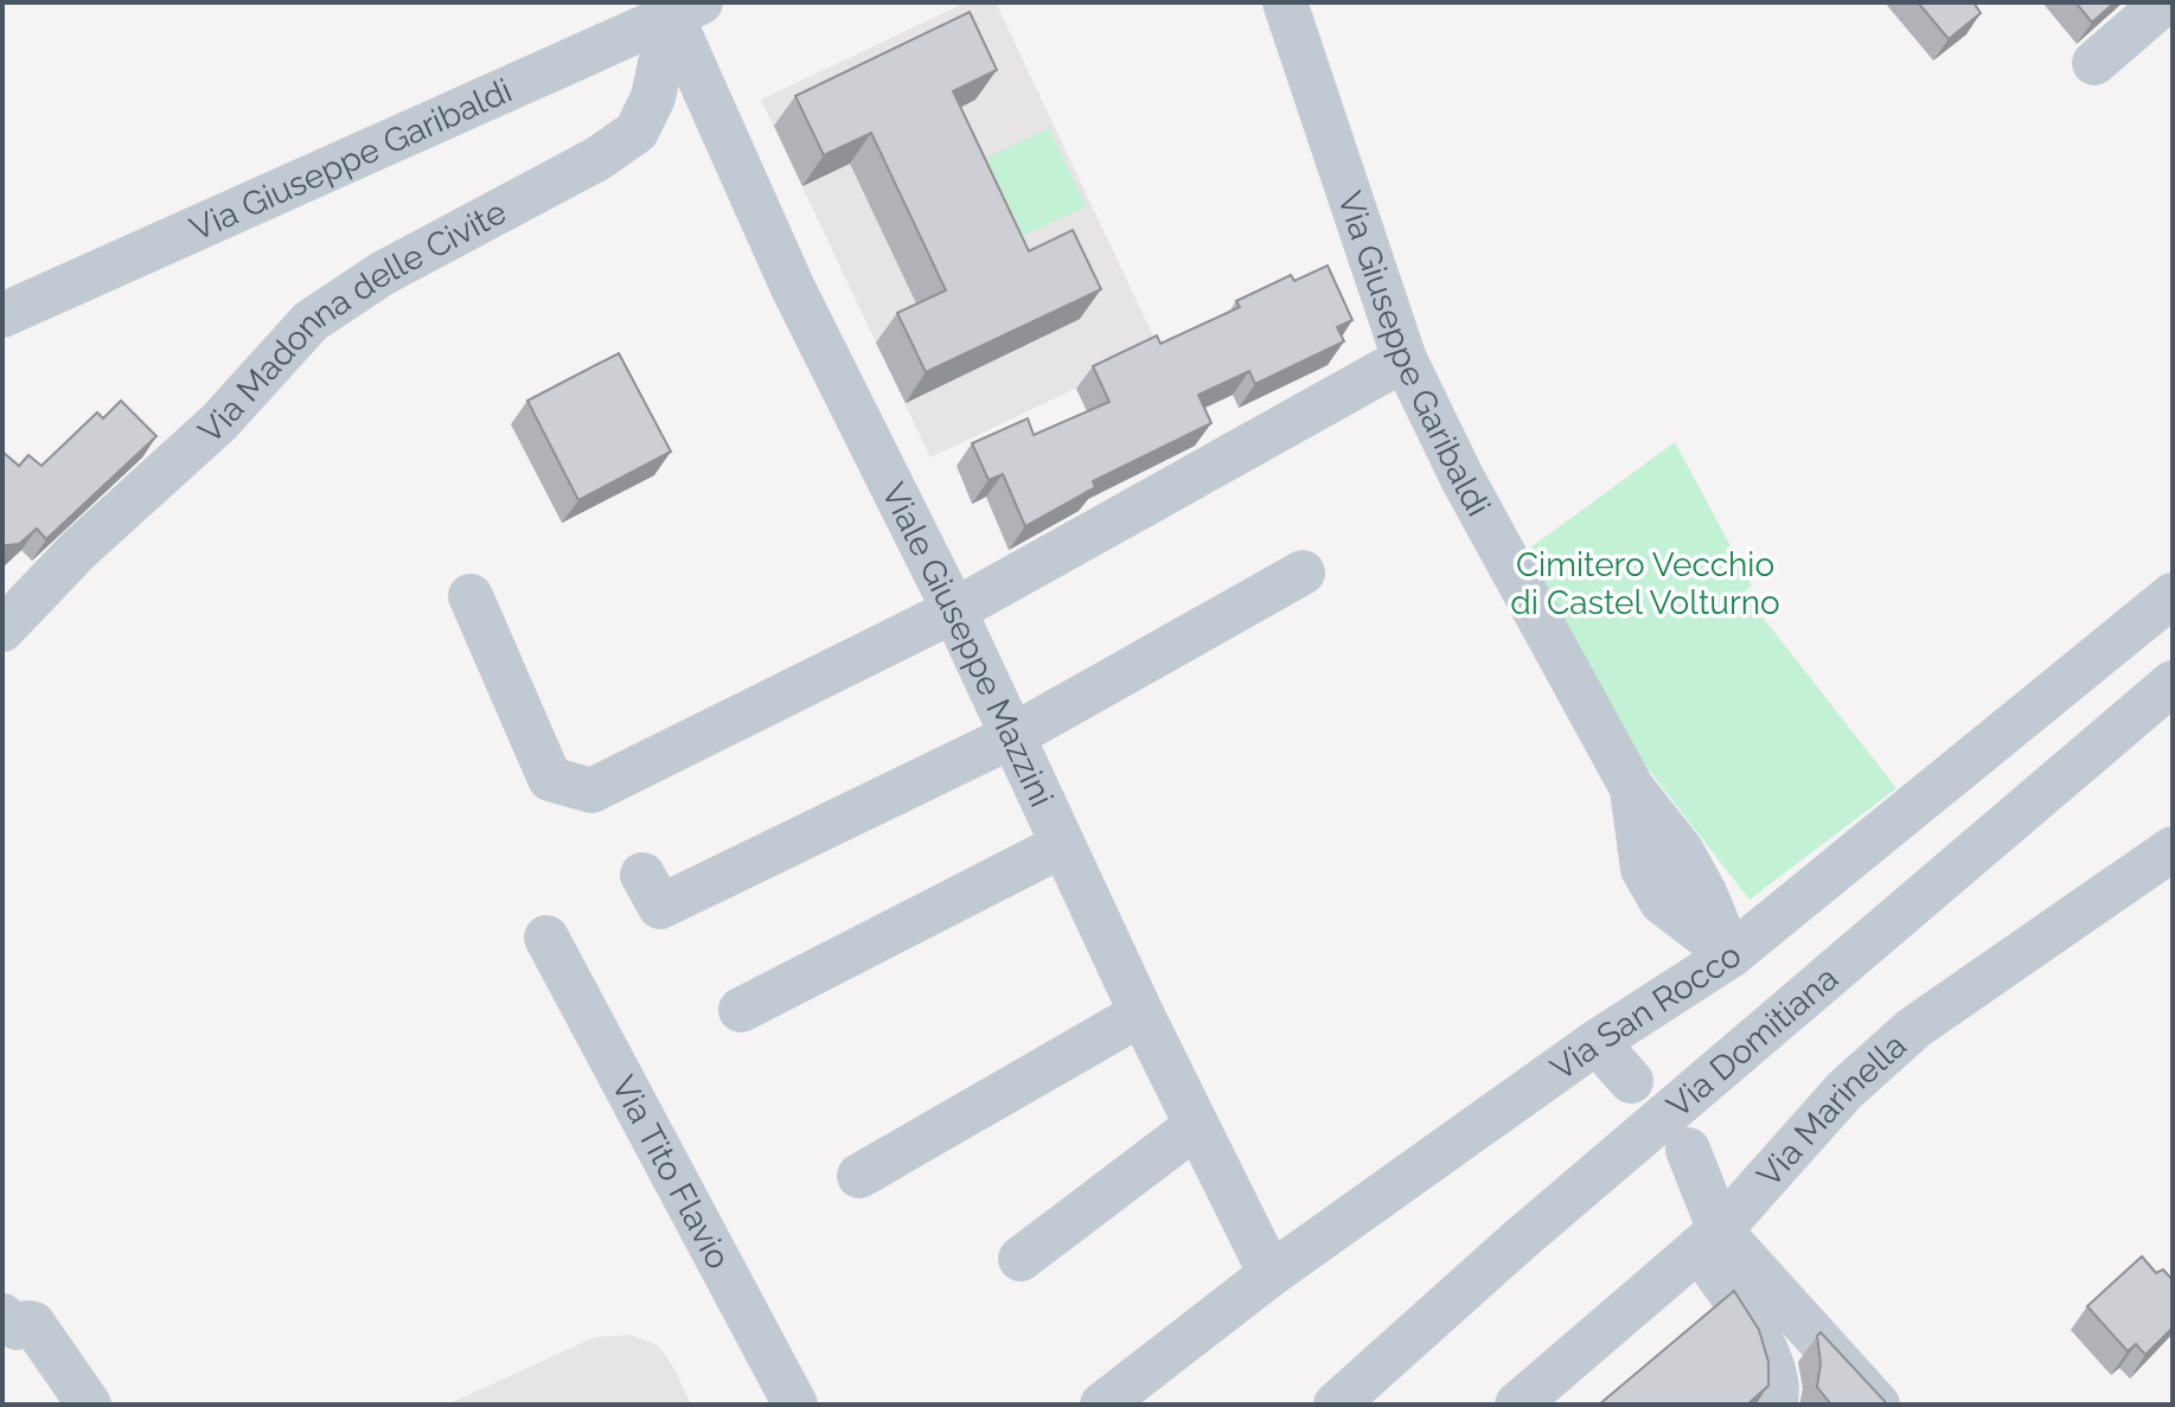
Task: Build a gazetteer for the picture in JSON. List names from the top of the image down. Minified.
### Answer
{"streets":{"street":["Via Giuseppe Garibaldi","Via Madonna delle Civite","Viale Giuseppe Mazzini","Via San Rocco","Via Domitiana","Via Marinella","Via Tito Flavio"]},"crossings":[["Via Giuseppe Garibaldi","Via Madonna delle Civite"],["Via Giuseppe Garibaldi","Viale Giuseppe Mazzini"],["Via Giuseppe Garibaldi","Via San Rocco"],["Via Madonna delle Civite","Viale Giuseppe Mazzini"],["Viale Giuseppe Mazzini","Via San Rocco"]],"parks":["Cimitero Vecchio di Castel Volturno"]}
